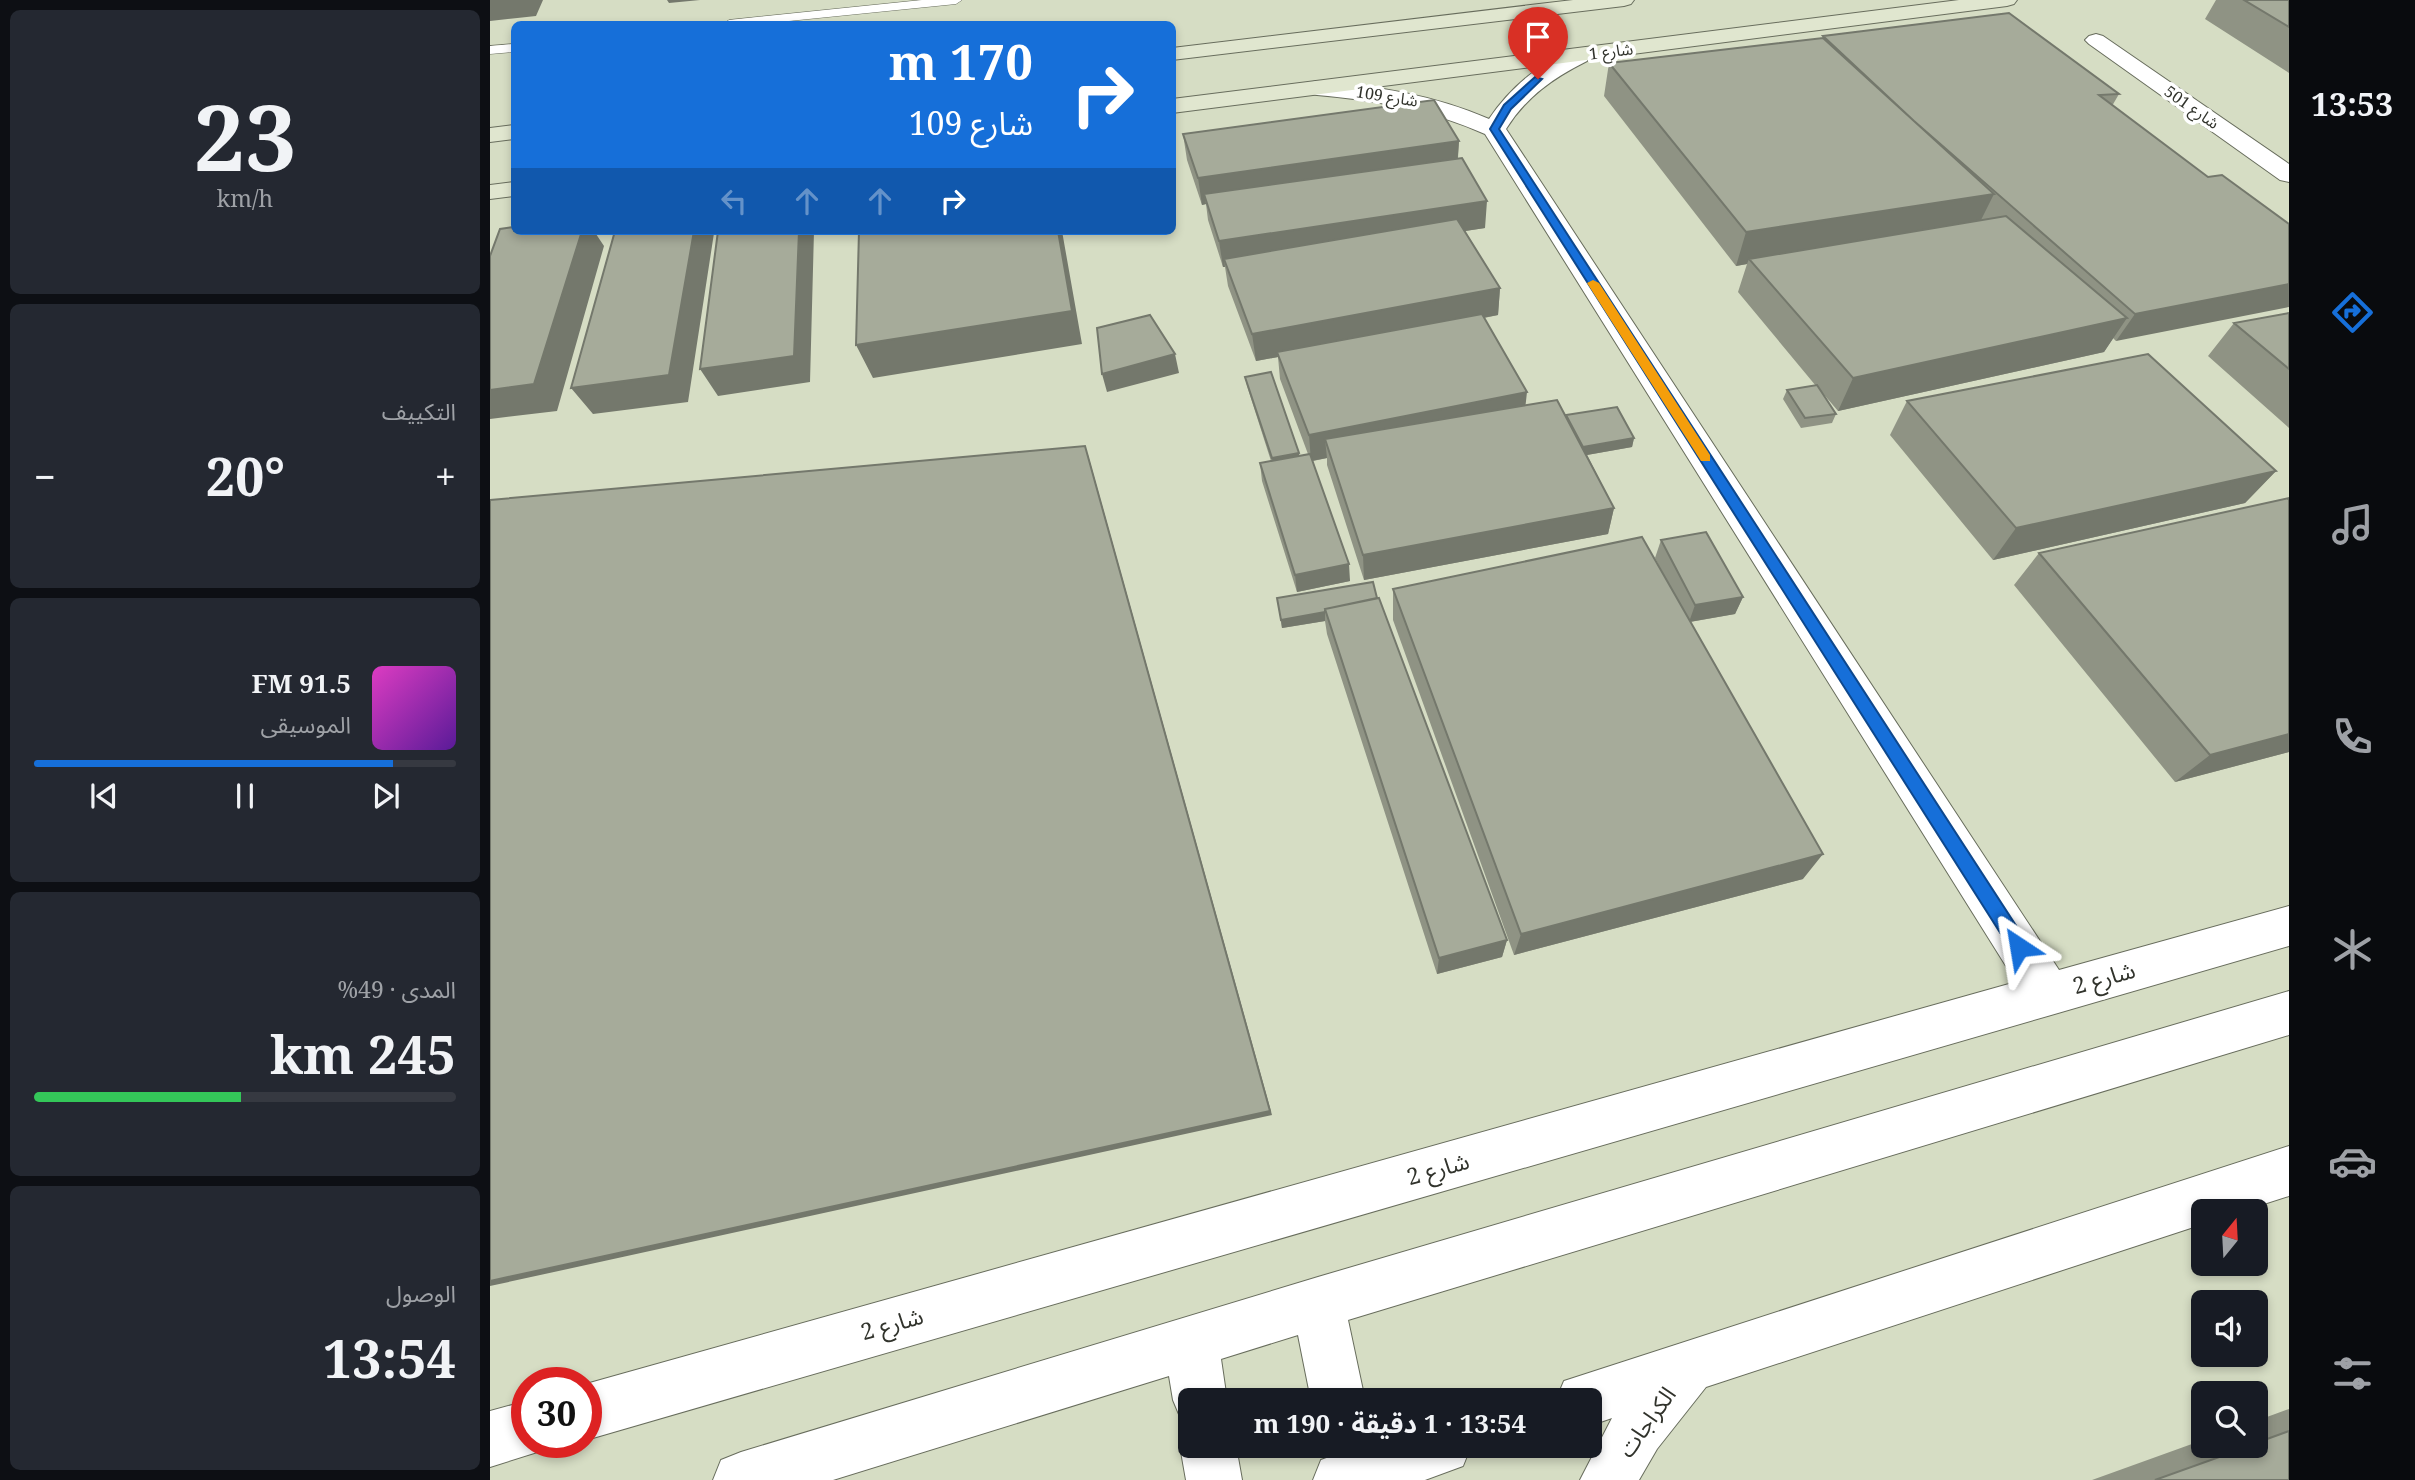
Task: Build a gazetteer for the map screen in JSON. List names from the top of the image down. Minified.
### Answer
{"streets":{"street":["شارع 1","شارع 109","شارع 501","شارع 2","الكراجات"]},"crossings":[["شارع 1","شارع 109"]],"north":"top","page":{"tabs":"13:53","tile":[["23","km/h"],"التكييف",["المدى · 49%","245 km"],["الوصول","13:54"]],"turn":["170 m","شارع 109"],"heat":["−","20°","+"],"song":["91.5 FM","الموسيقى"],"limit":"30","trip":"13:54 · 1 دقيقة · 190 m"}}
